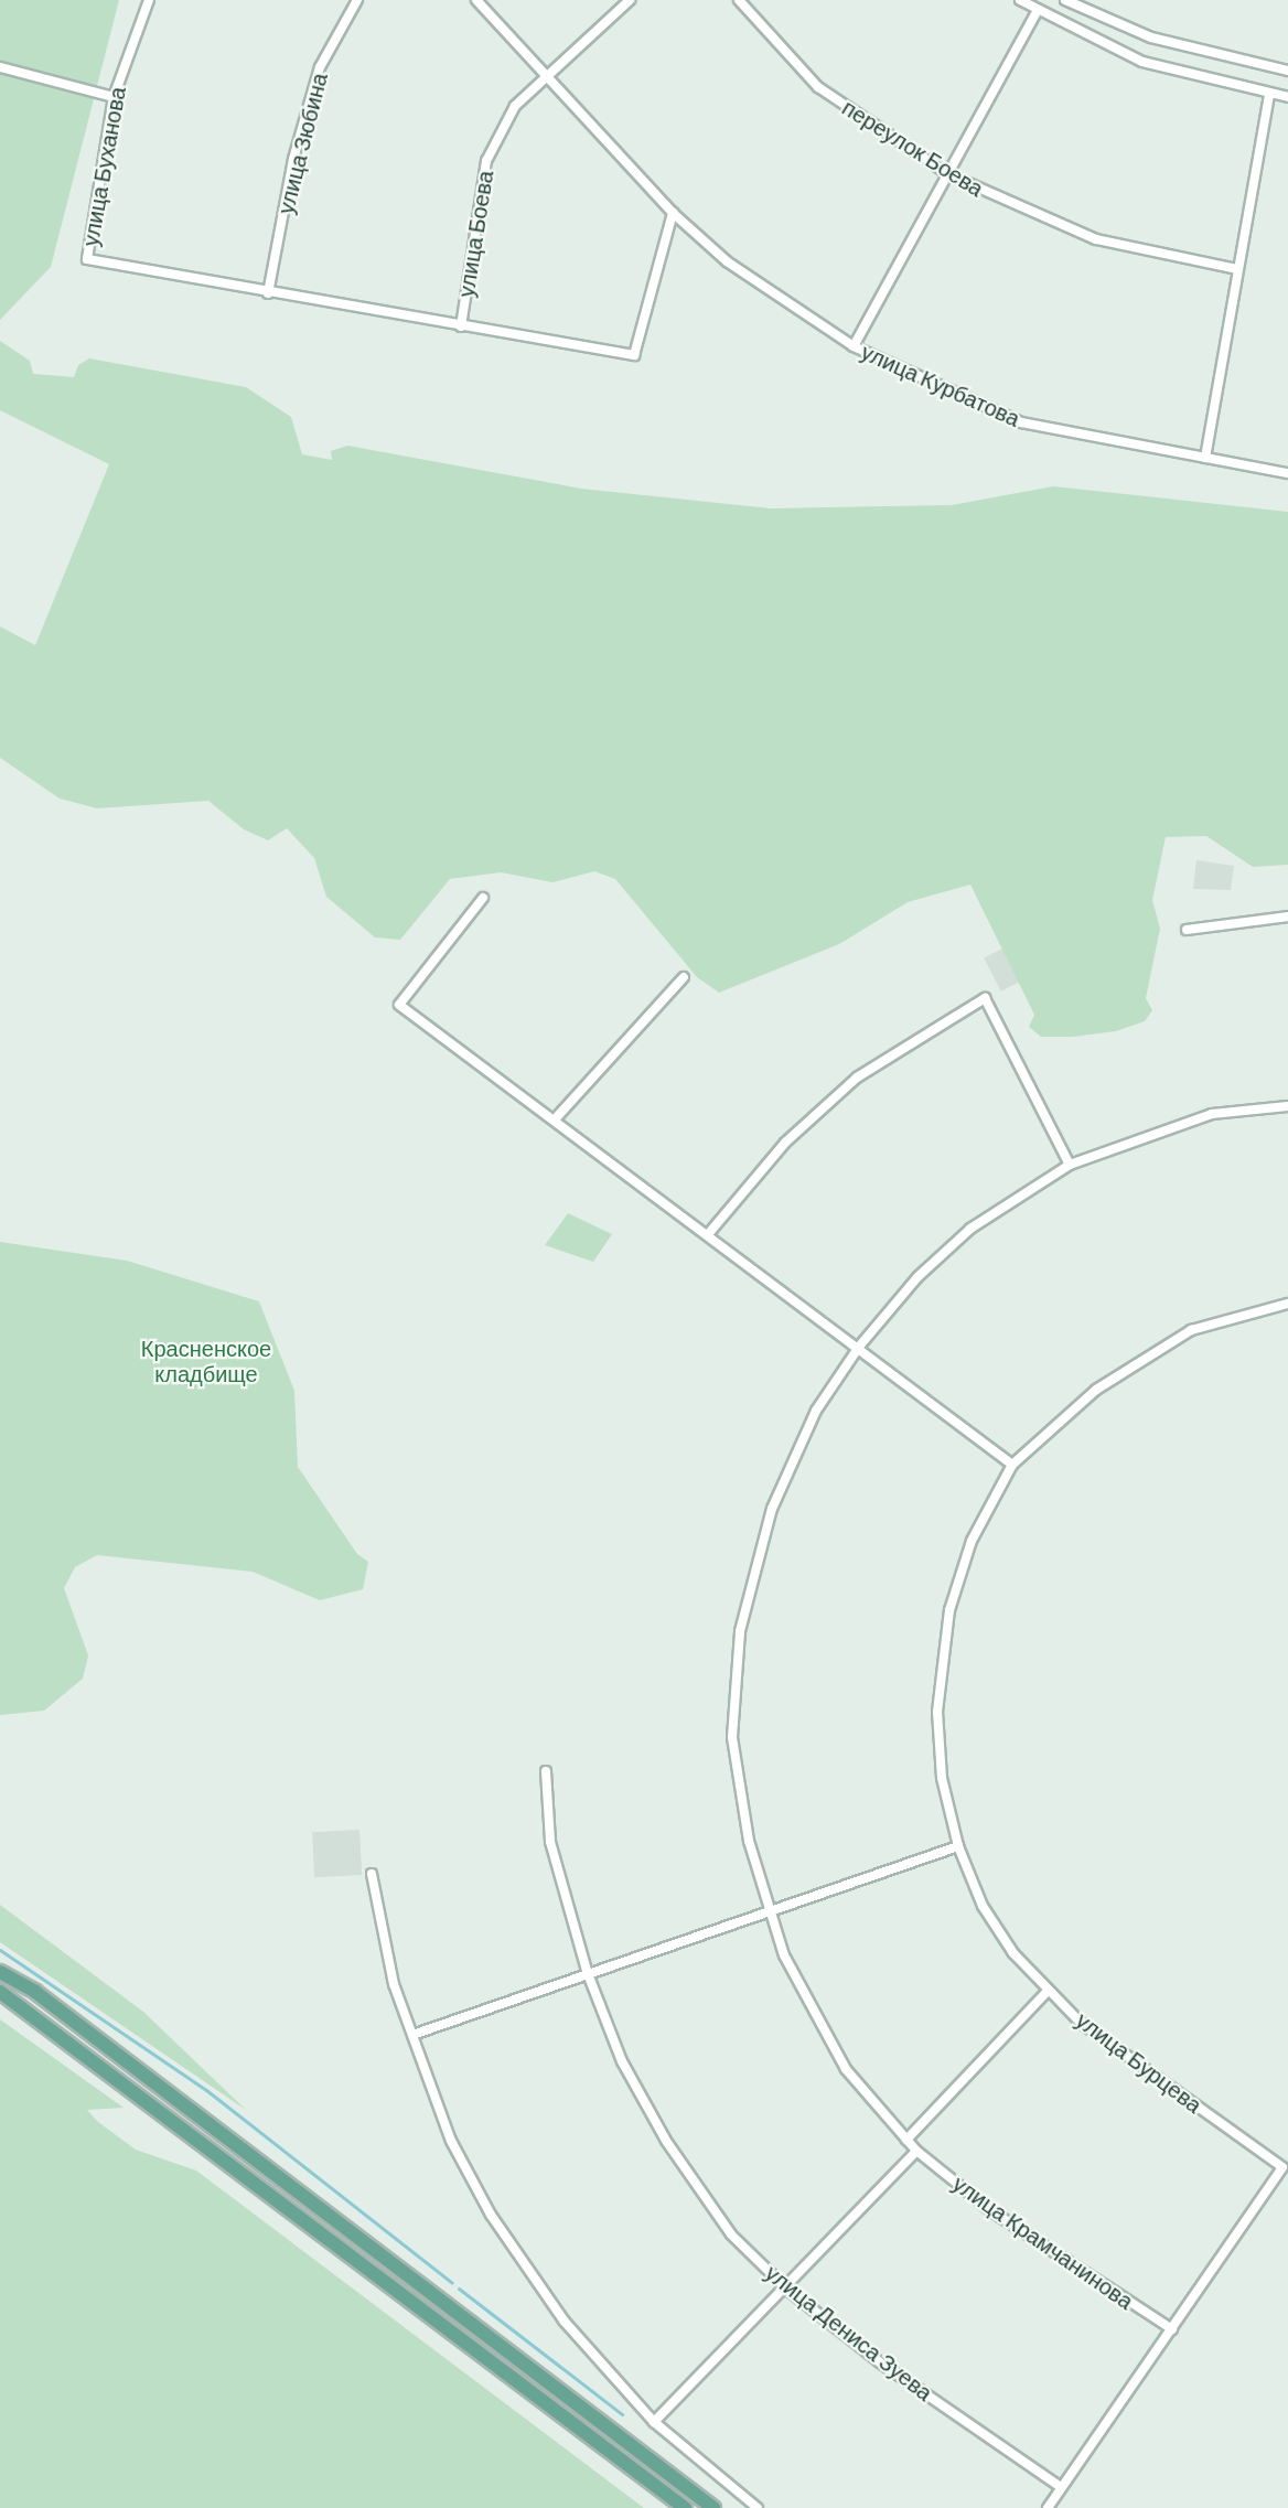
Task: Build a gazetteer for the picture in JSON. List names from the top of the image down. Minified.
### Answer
{"streets":{"street":["улица Зюбина","переулок Боева","улица Буханова","улица Боева","улица Курбатова","улица Бурцева","улица Крамчанинова","улица Дениса Зуева"]},"crossings":[["улица Зюбина","улица Буханова"],["улица Боева","улица Курбатова"],["улица Бурцева","улица Крамчанинова"]],"parks":["Красненское кладбище"]}
